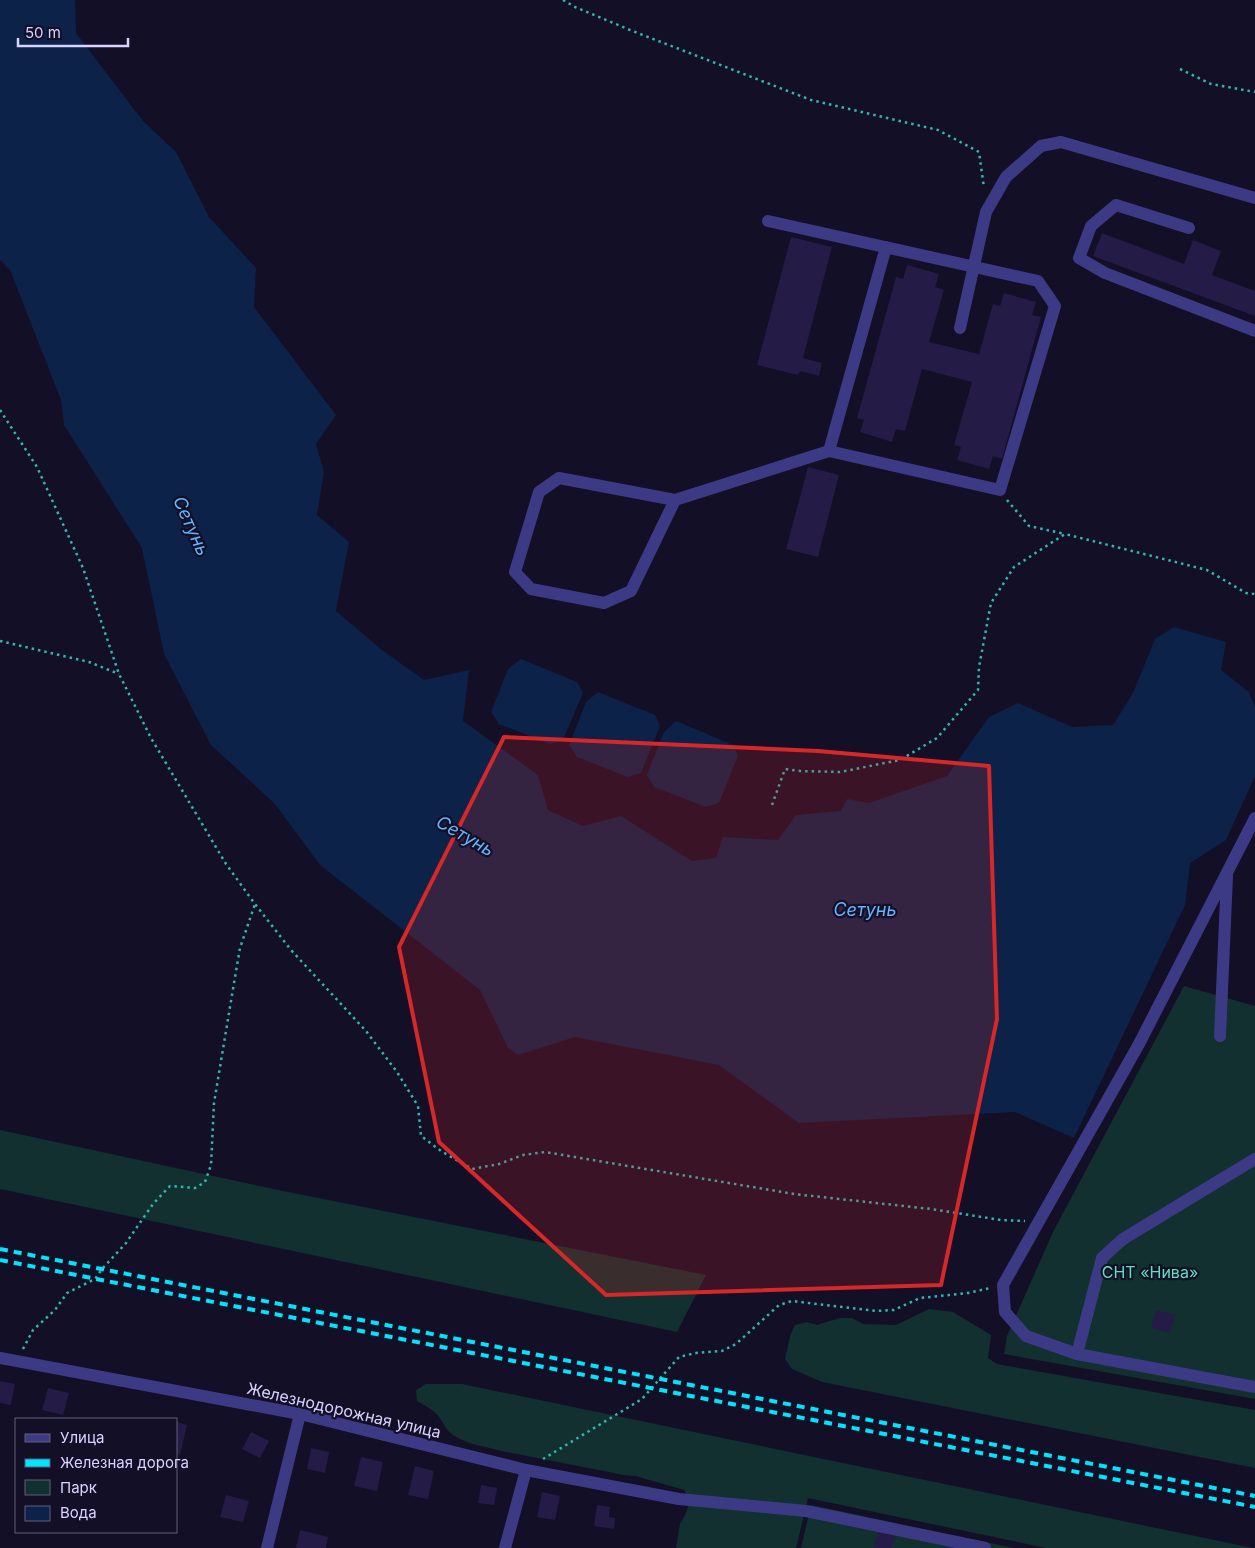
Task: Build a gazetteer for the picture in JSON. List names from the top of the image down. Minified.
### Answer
{"streets":{"street":["Железнодорожная улица"]},"water":["Сетунь"],"parks":["СНТ «Нива»"],"legend":["Улица","Железная дорога","Парк","Вода"],"scale_bar":"50 m"}
